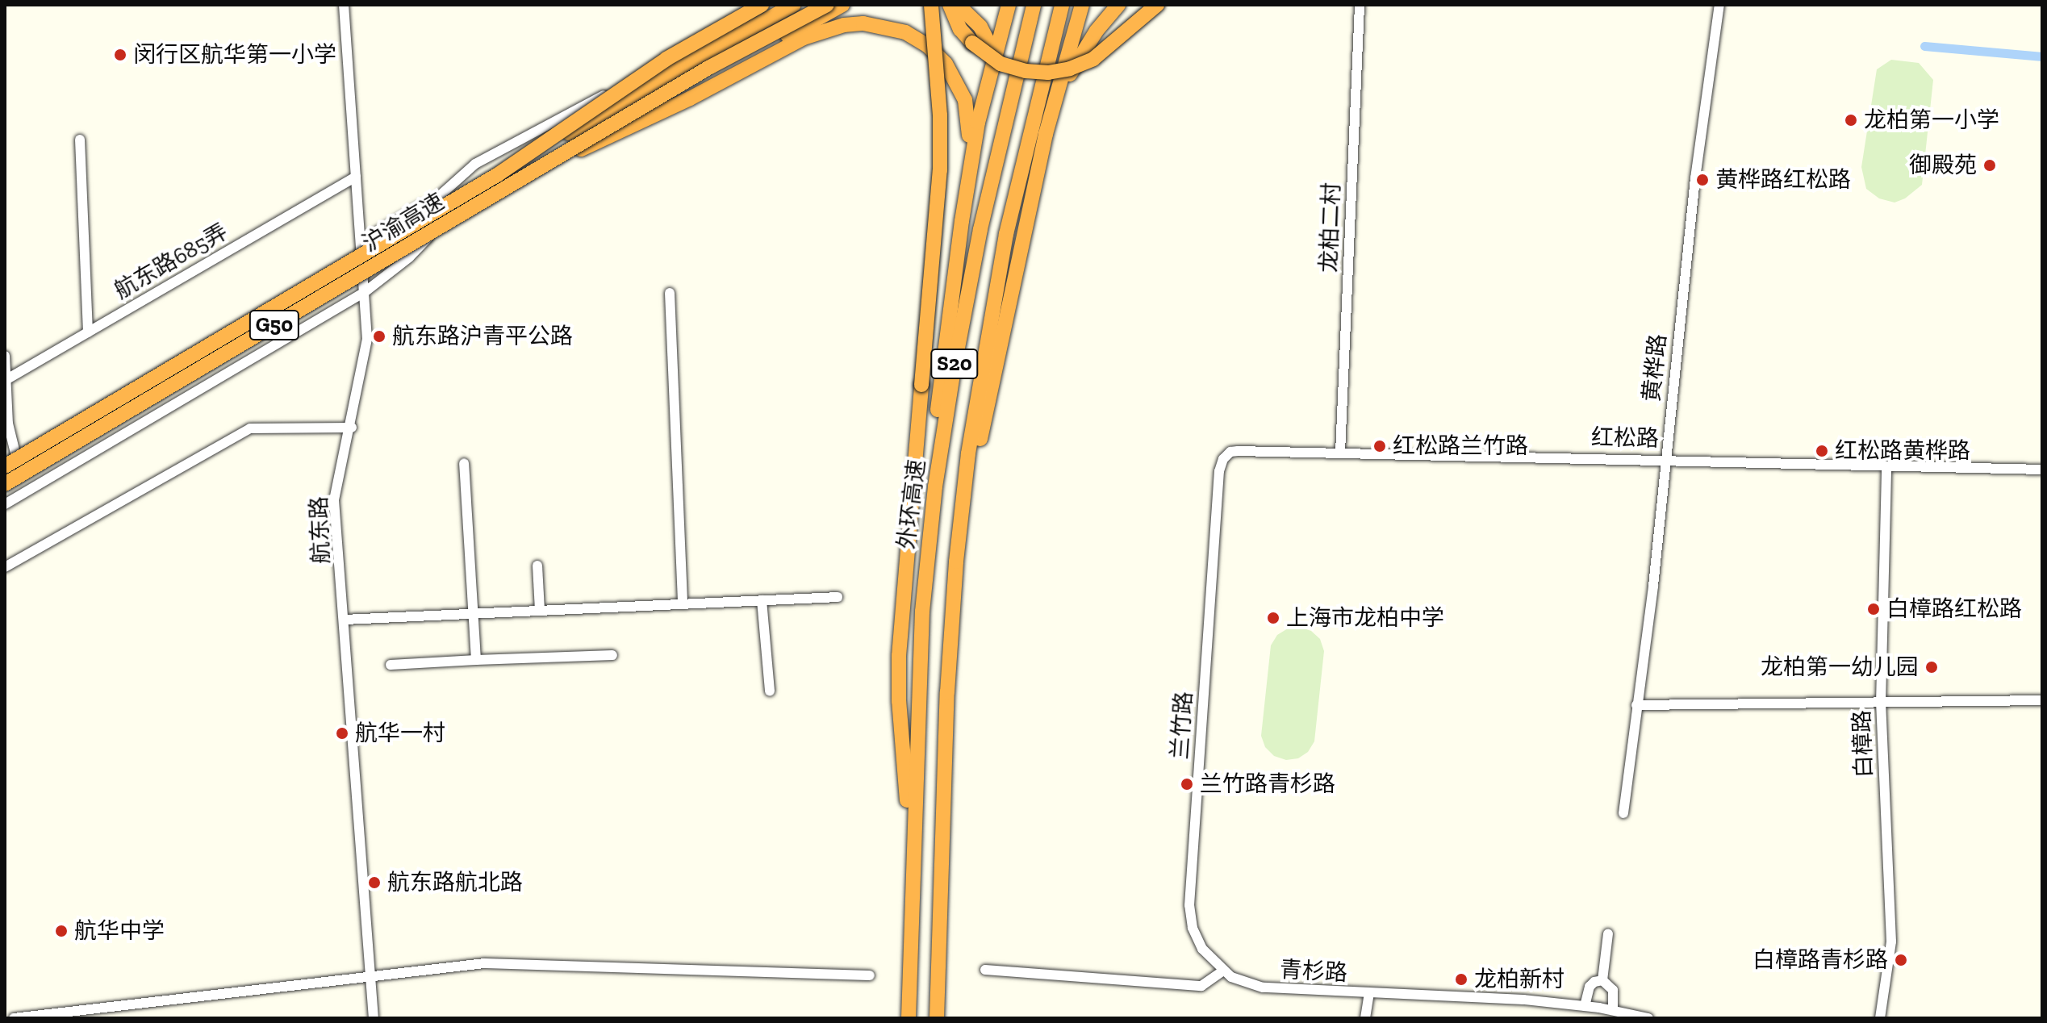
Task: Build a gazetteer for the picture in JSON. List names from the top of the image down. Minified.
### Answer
{"streets":{"highway":["沪渝高速","G50","S20","外环高速"],"street":["龙柏二村","航东路685弄","黄桦路","红松路","航东路","兰竹路","白樟路","青杉路"]},"crossings":[["龙柏二村","红松路"],["航东路685弄","航东路"],["黄桦路","红松路"],["红松路","兰竹路"],["红松路","白樟路"],["兰竹路","青杉路"]],"places":["闵行区航华第一小学","龙柏第一小学","御殿苑","黄桦路红松路","航东路沪青平公路","红松路兰竹路","红松路黄桦路","白樟路红松路","上海市龙柏中学","龙柏第一幼儿园","航华一村","兰竹路青杉路","航东路航北路","航华中学","白樟路青杉路","龙柏新村"]}
